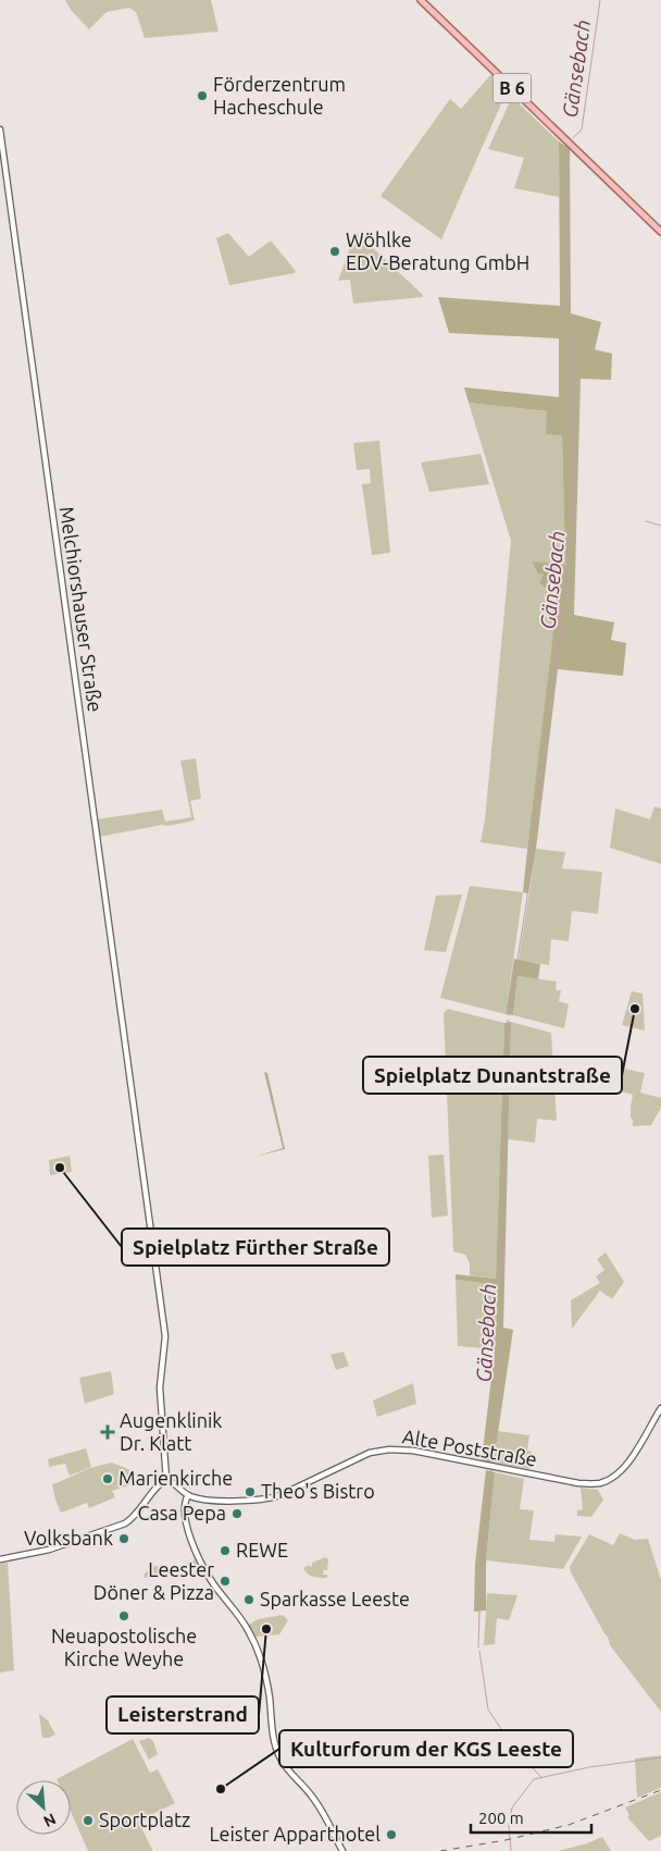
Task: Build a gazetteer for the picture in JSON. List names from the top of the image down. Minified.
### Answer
{"streets":{"main road":["B 6"],"street":["Melchiorshauser Straße","Alte Poststraße"]},"water":["Gänsebach"],"places":{"other":["Förderzentrum Hacheschule","Wöhlke EDV-Beratung GmbH","Spielplatz Dunantstraße","Spielplatz Fürther Straße","Marienkirche","Theo's Bistro","Casa Pepa","Volksbank","REWE","Leester Döner & Pizza","Sparkasse Leeste","Neuapostolische Kirche Weyhe","Leisterstrand","Kulturforum der KGS Leeste","Sportplatz","Leister Apparthotel"],"health":["Augenklinik Dr. Klatt"]},"scale_bar":"200 m","north":"bottom right"}
